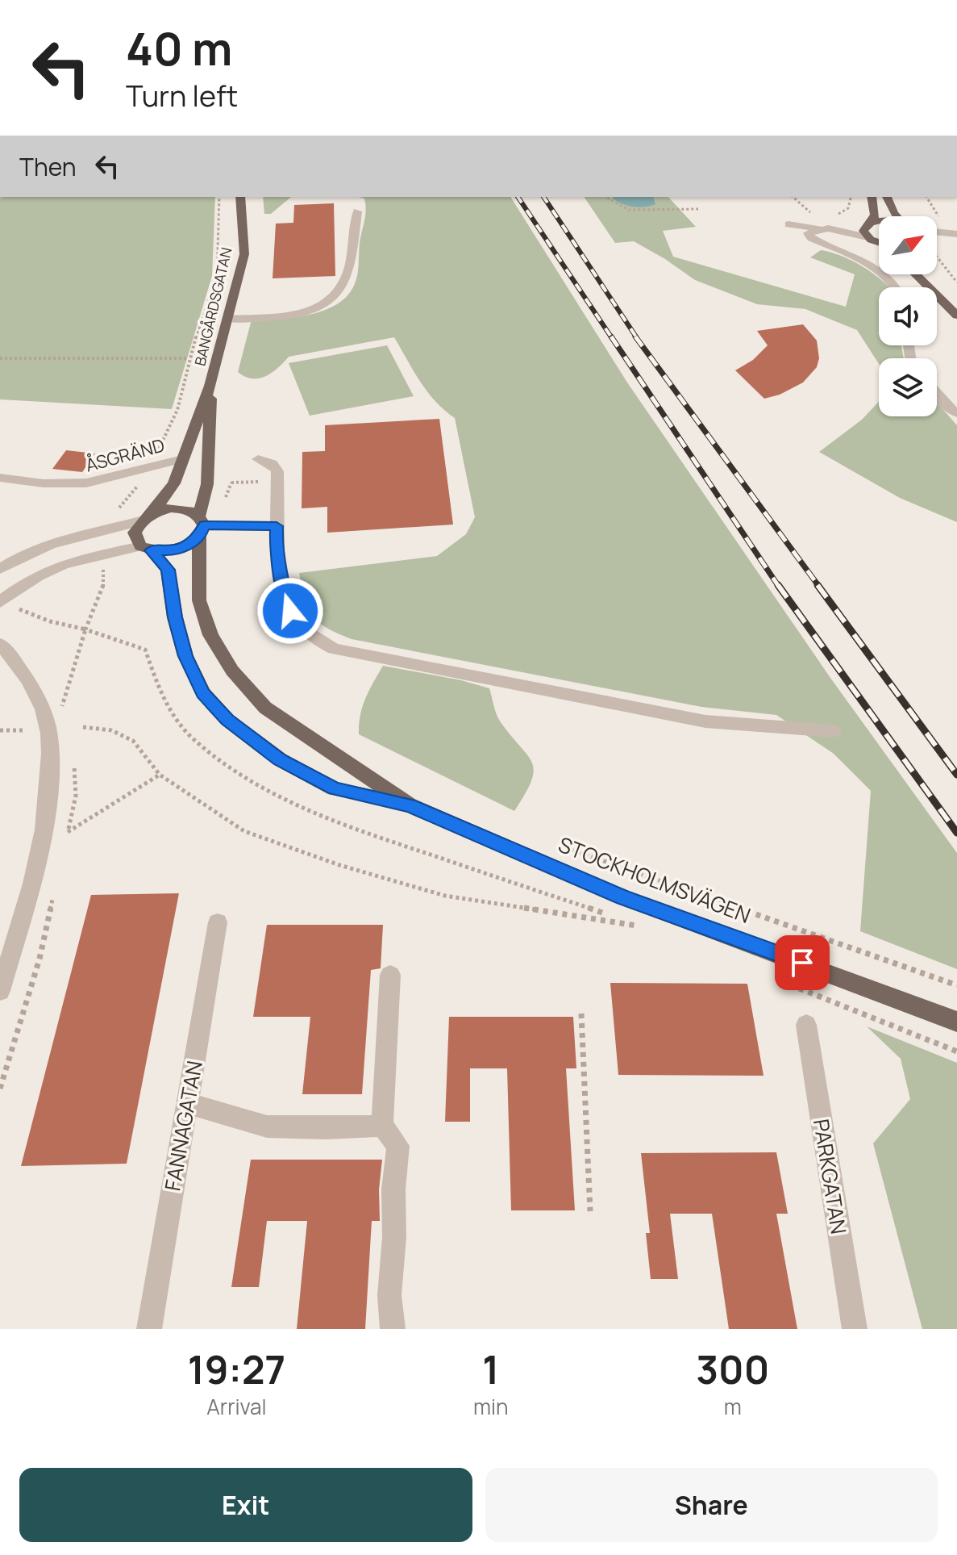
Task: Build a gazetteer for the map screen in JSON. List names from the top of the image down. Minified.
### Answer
{"streets":{"main road":["BANGÅRDSGATAN","STOCKHOLMSVÄGEN"],"street":["ÅSGRÄND","FANNAGATAN","PARKGATAN"]},"crossings":[["BANGÅRDSGATAN","ÅSGRÄND"],["BANGÅRDSGATAN","STOCKHOLMSVÄGEN"]],"north":"top right","page":{"turn":["40 m","Turn left"],"then":"Then","eta":["19:27","Arrival","1","min","300","m"],"buttons":["Exit","Share"]}}
